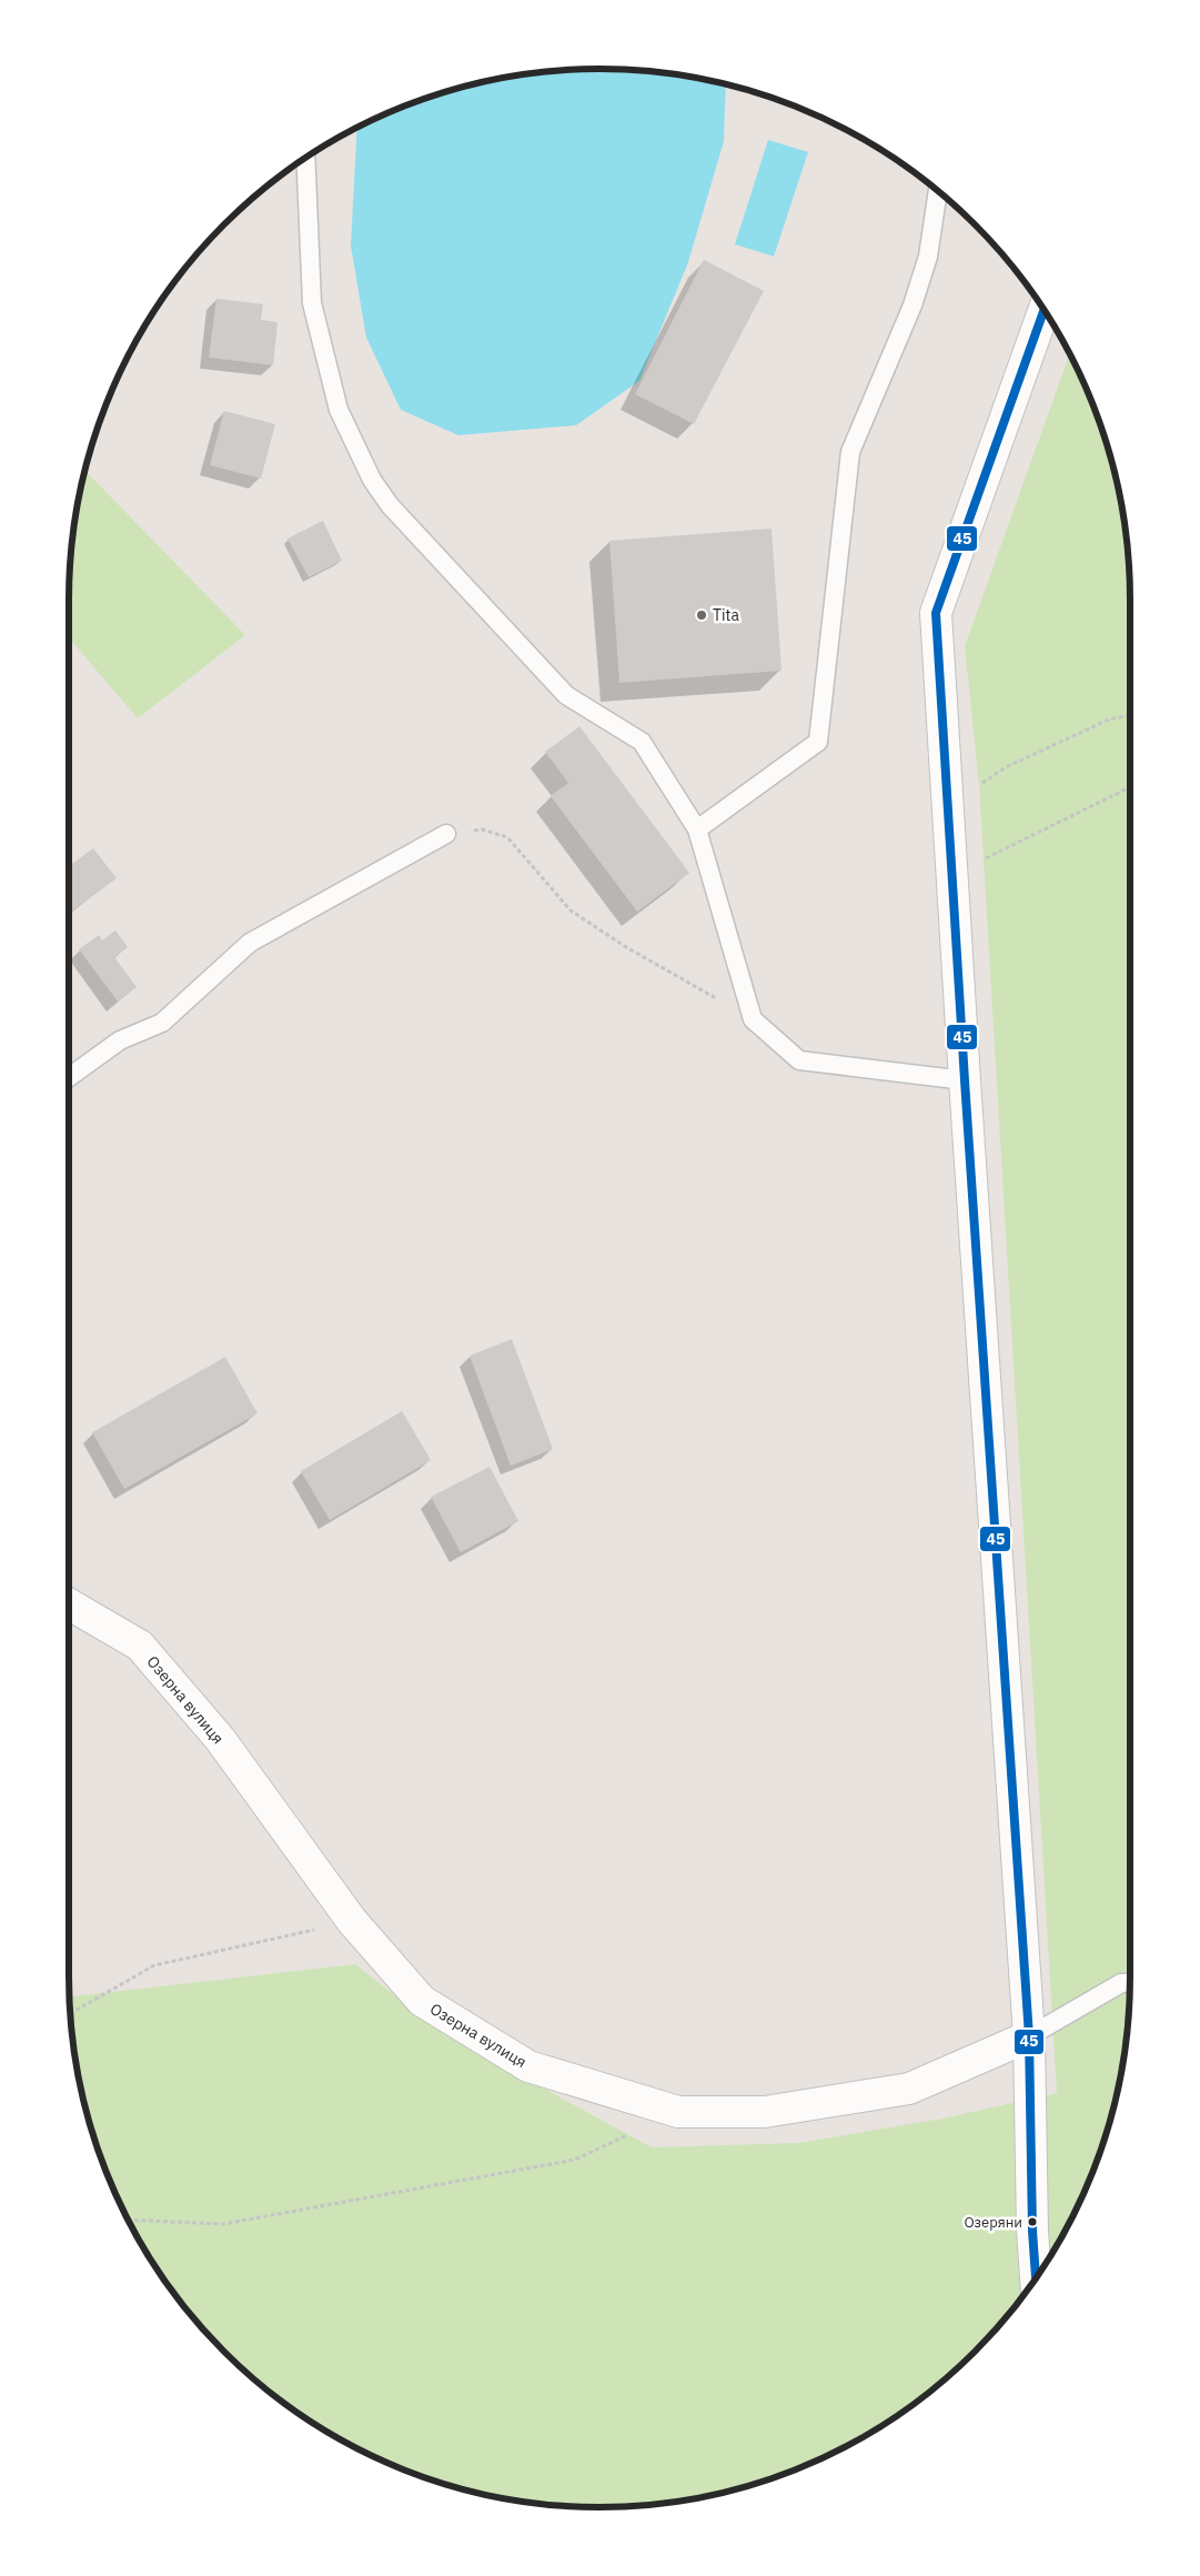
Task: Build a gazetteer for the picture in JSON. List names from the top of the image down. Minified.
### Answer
{"streets":{"street":["Озерна вулиця"]},"places":["Tita","Озеряни"],"lines":["transit line 45"]}
